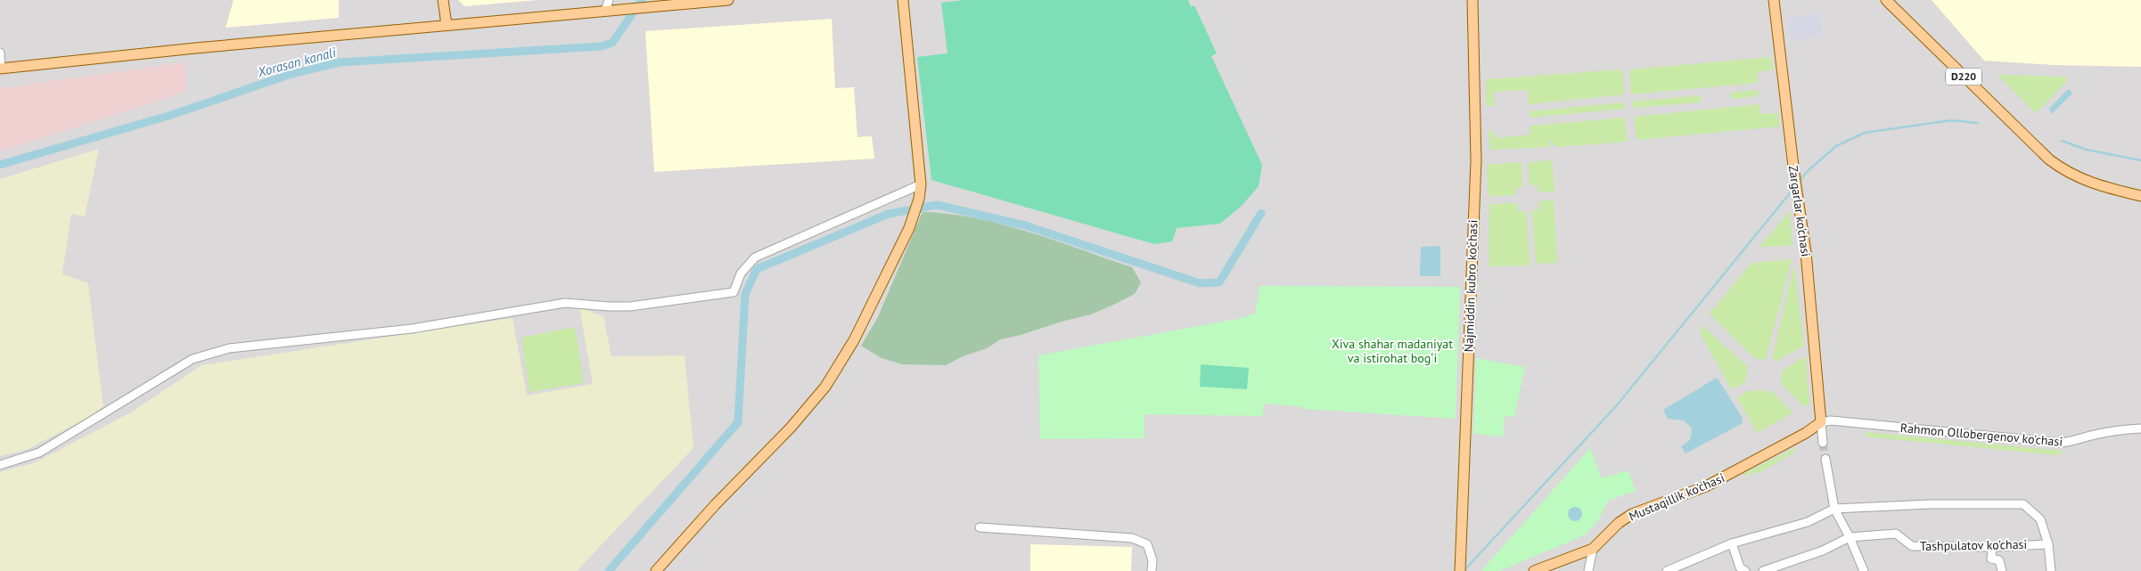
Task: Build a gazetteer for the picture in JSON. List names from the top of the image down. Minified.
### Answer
{"streets":{"main road":["D220","Zargarlar ko'chasi","Najmiddin kubro ko'chasi","Mustaqillik ko'chasi"],"street":["Rahmon Ollobergenov ko'chasi","Tashpulatov ko'chasi"]},"crossings":[["Zargarlar ko'chasi","Rahmon Ollobergenov ko'chasi"],["Zargarlar ko'chasi","Mustaqillik ko'chasi"],["Rahmon Ollobergenov ko'chasi","Mustaqillik ko'chasi"]],"water":["Xorasan kanali"],"parks":["Xiva shahar madaniyat va istirohat bogʻi"]}
